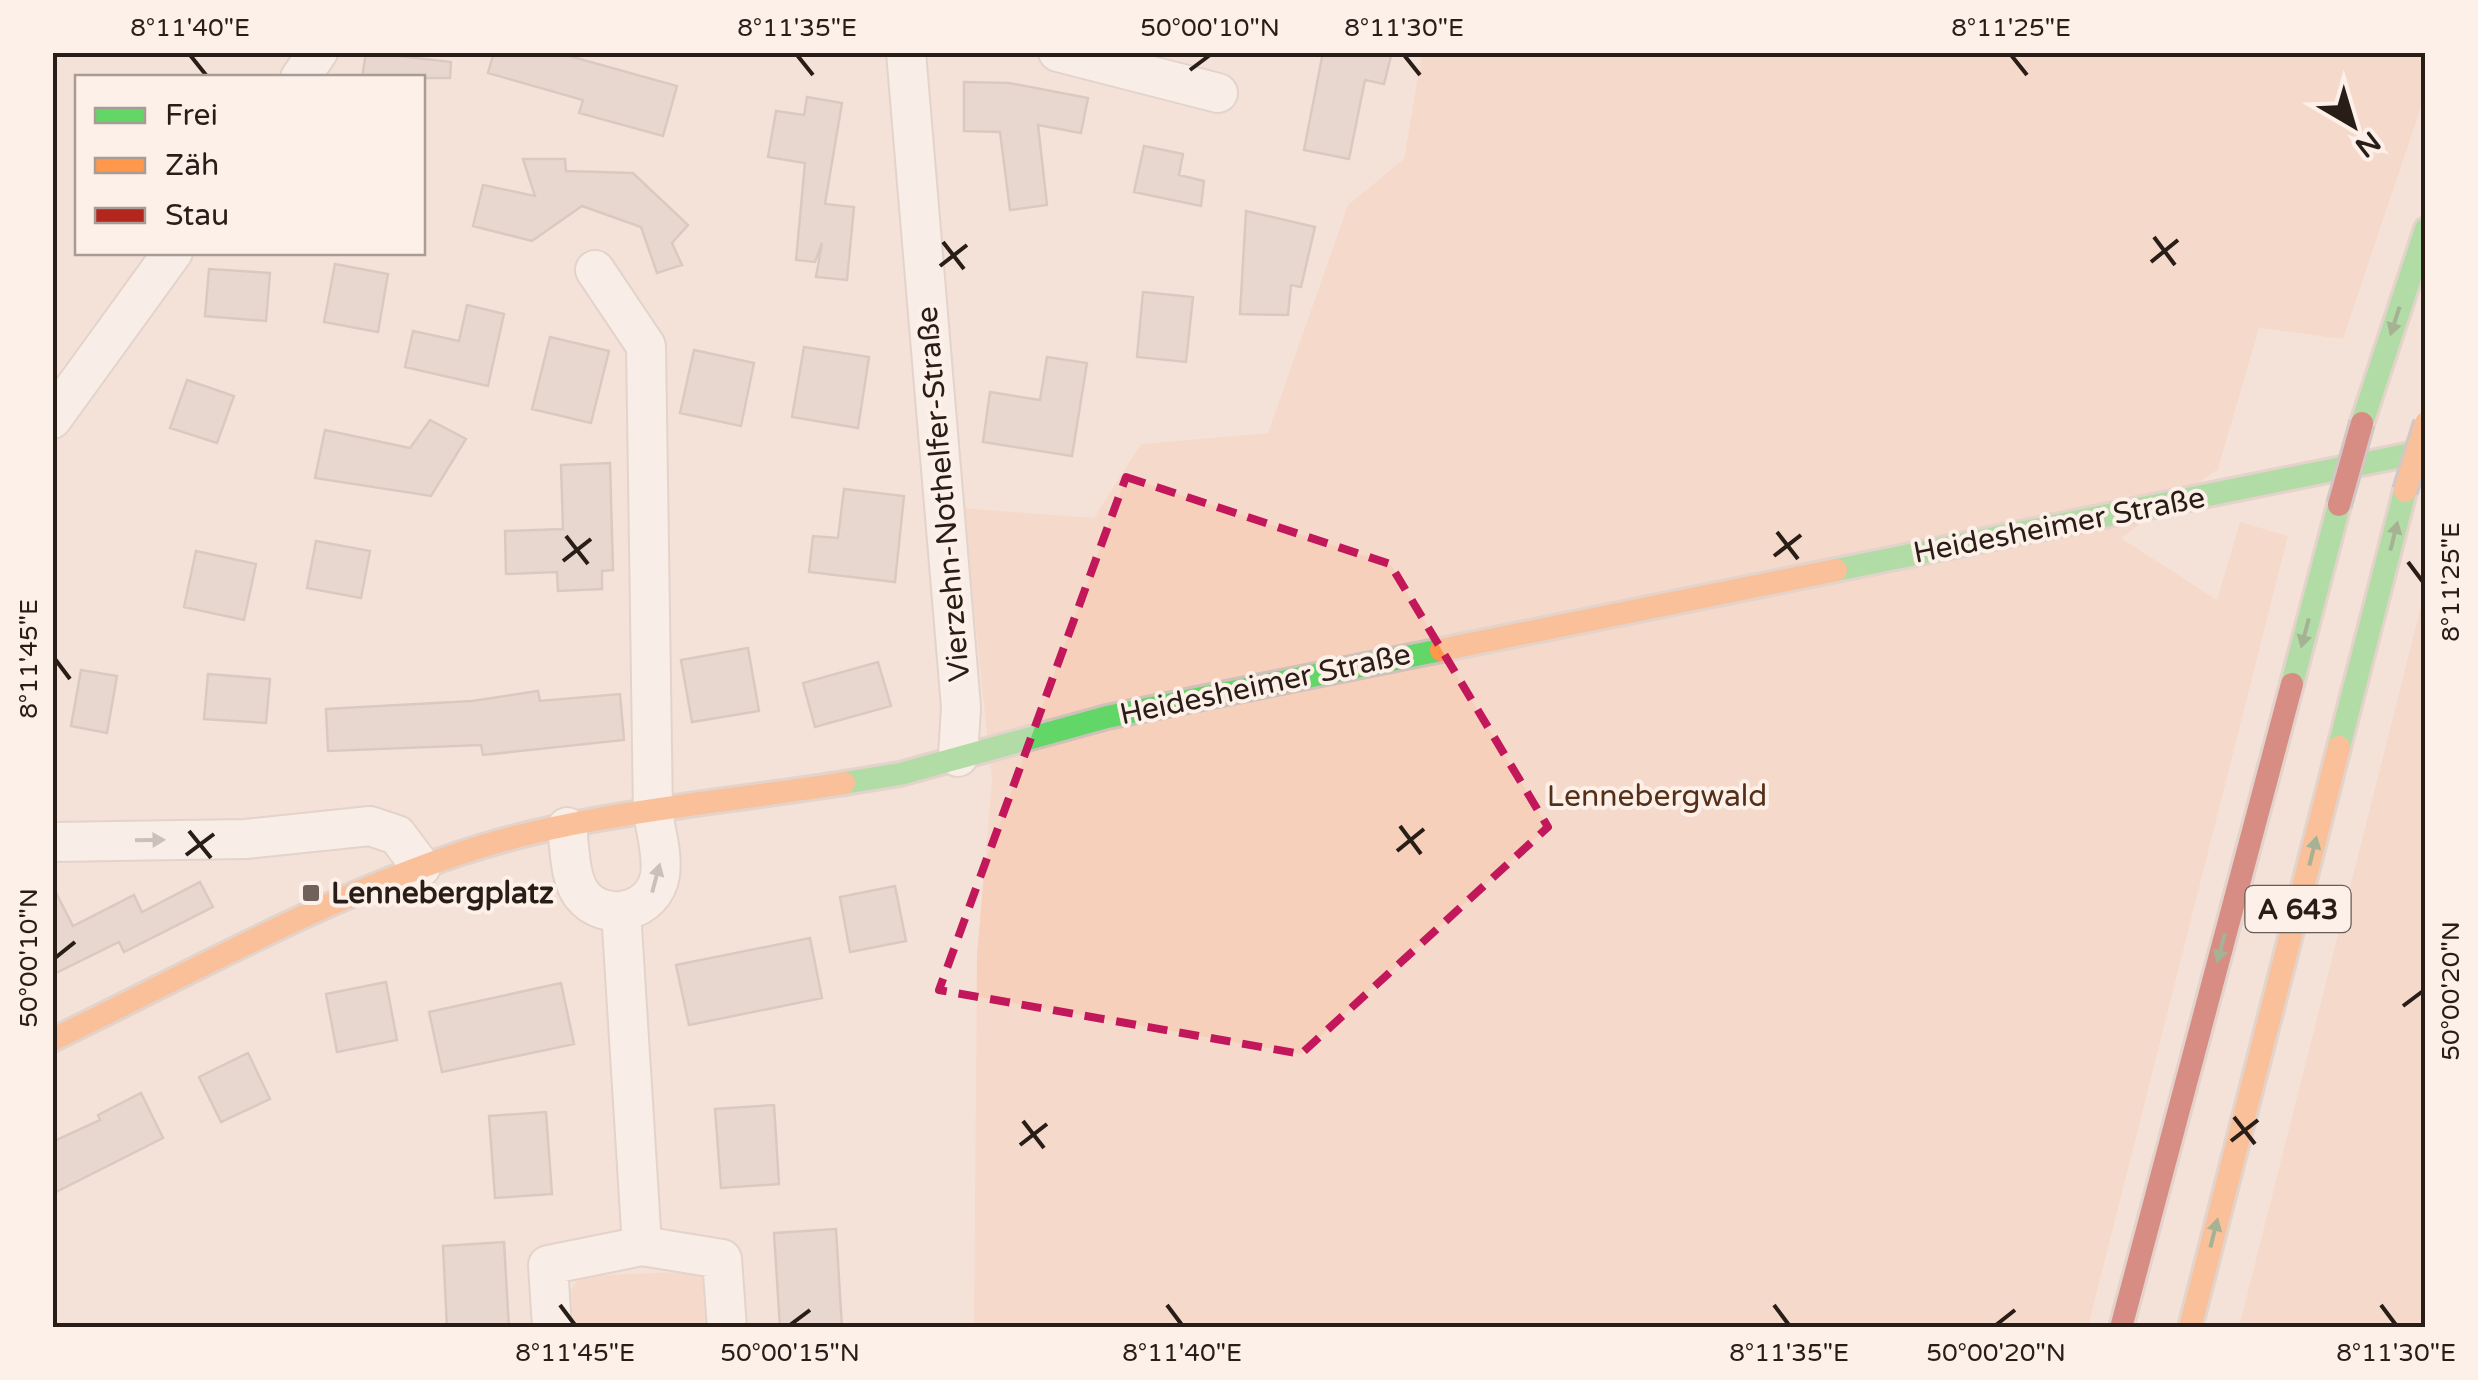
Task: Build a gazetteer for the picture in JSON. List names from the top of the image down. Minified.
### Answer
{"streets":{"main road":["Heidesheimer Straße","A 643"],"street":["Vierzehn-Nothelfer-Straße"]},"crossings":[["Vierzehn-Nothelfer-Straße","Heidesheimer Straße"]],"parks":["Lennebergwald"],"places":{"transit":["Lennebergplatz"]},"legend":["Frei","Zäh","Stau"],"north":"bottom right","coordinates":["8°11'40\"E","8°11'35\"E","50°00'10\"N","8°11'30\"E","8°11'25\"E","8°11'45\"E","50°00'20\"N","50°00'15\"N"]}
